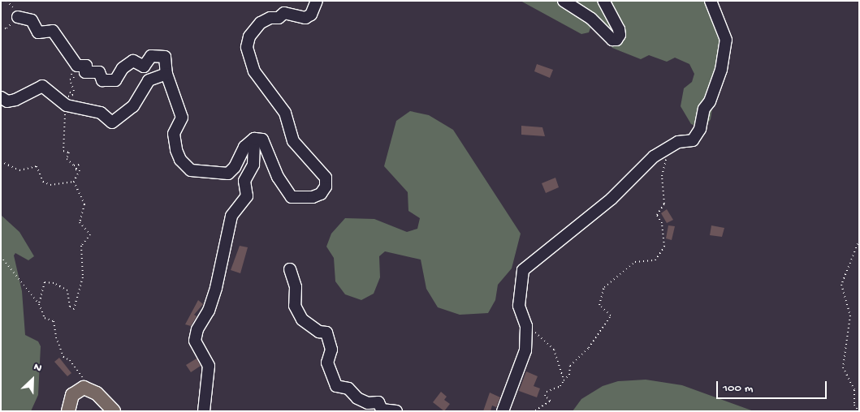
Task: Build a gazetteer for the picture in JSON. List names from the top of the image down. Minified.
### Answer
{"scale_bar":"100 m","north":"top right"}
